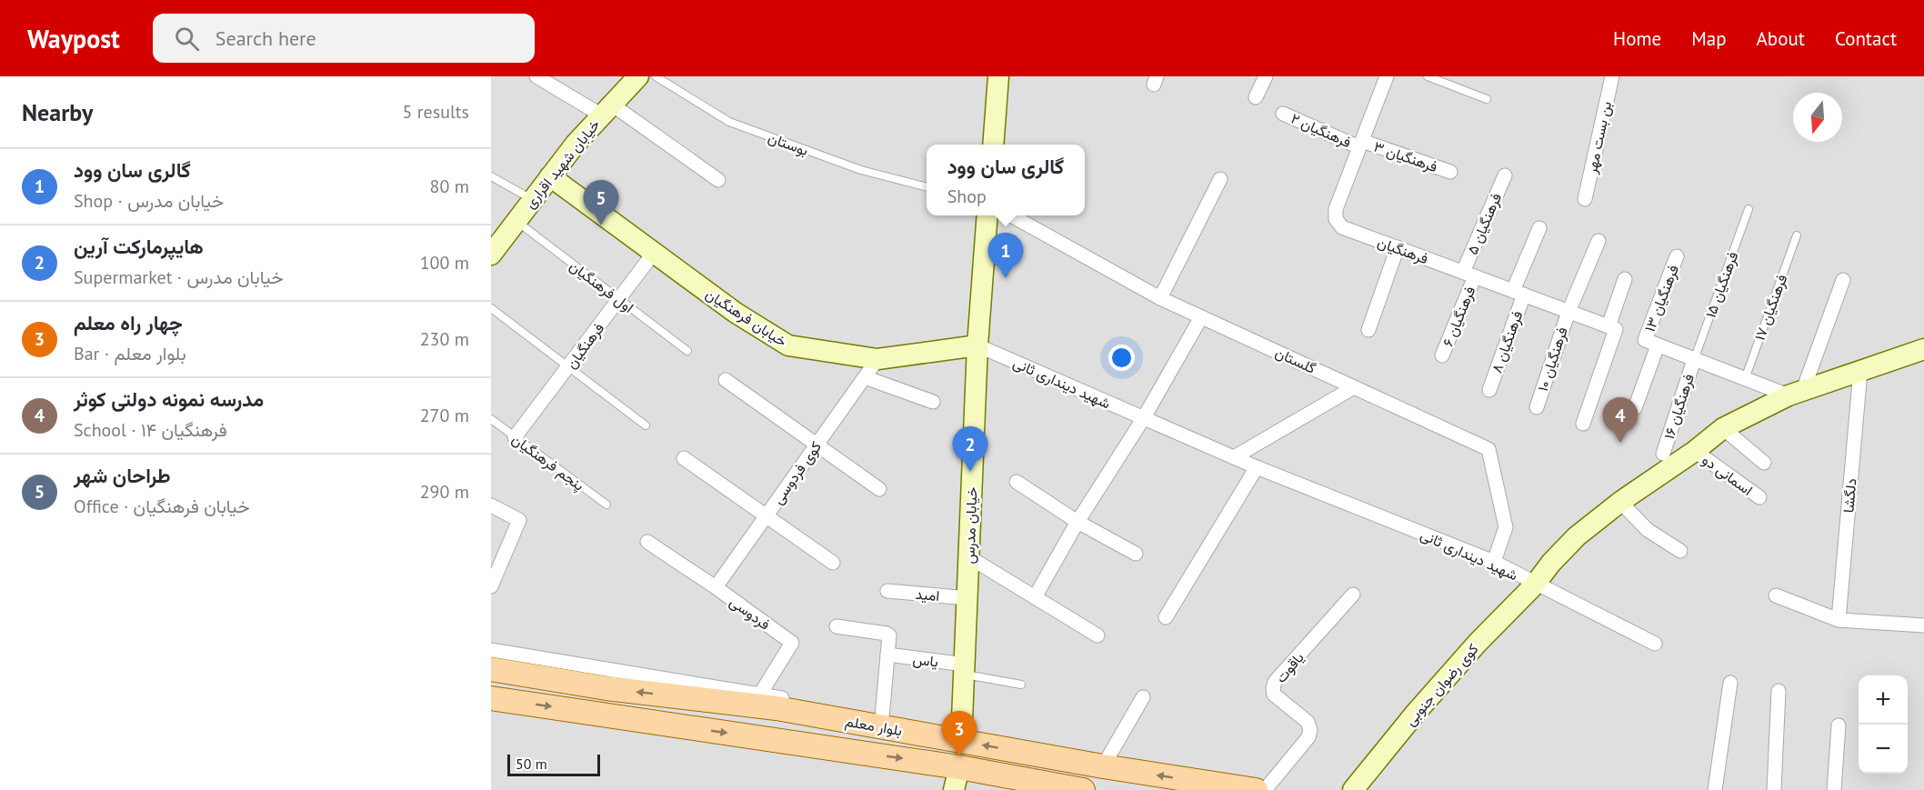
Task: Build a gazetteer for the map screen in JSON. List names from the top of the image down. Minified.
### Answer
{"streets":{"main road":["بلوار معلم"],"street":["فرهنگیان ۲","بن بست مهر","فرهنگیان ۳","خیابان شهید اقراری","فرهنگیان ۵","فرهنگیان","فرهنگیان ۱۳","فرهنگیان ۶","خیابان فرهنگیان","فرهنگیان ۸","فرهنگیان ۱۰","گلستان","شهید دینداری ثانی","فرهنگیان ۱۶","کوی فردوسی","اسمانی دو","دلگشا","خیابان مدرس","امید","فردوسی","یاس","یاقوت","کوی رضوان جنوبی"],"lane":["بوستان","فرهنگیان ۱۵","اول فرهنگیان","فرهنگیان ۱۷","پنجم فرهنگیان"]},"crossings":[["فرهنگیان ۲","فرهنگیان ۳"],["فرهنگیان ۲","فرهنگیان"],["فرهنگیان ۳","فرهنگیان"],["خیابان شهید اقراری","اول فرهنگیان"],["خیابان شهید اقراری","خیابان فرهنگیان"],["فرهنگیان ۵","فرهنگیان"],["فرهنگیان ۵","فرهنگیان ۶"],["فرهنگیان","اول فرهنگیان"],["فرهنگیان","فرهنگیان ۶"],["فرهنگیان","خیابان فرهنگیان"],["فرهنگیان","فرهنگیان ۸"],["فرهنگیان","فرهنگیان ۱۰"],["فرهنگیان","پنجم فرهنگیان"],["فرهنگیان ۱۵","فرهنگیان ۱۶"],["خیابان فرهنگیان","شهید دینداری ثانی"],["خیابان فرهنگیان","کوی فردوسی"],["خیابان فرهنگیان","خیابان مدرس"],["گلستان","شهید دینداری ثانی"],["شهید دینداری ثانی","اسمانی دو"],["شهید دینداری ثانی","دلگشا"],["شهید دینداری ثانی","خیابان مدرس"],["شهید دینداری ثانی","کوی رضوان جنوبی"],["کوی فردوسی","فردوسی"],["خیابان مدرس","امید"],["خیابان مدرس","یاس"],["خیابان مدرس","بلوار معلم"],["فردوسی","بلوار معلم"]],"scale_bar":"50 m","north":"bottom","page":{"header":"Waypost","search":"Search here","nav":["Home","Map","About","Contact"],"heading":["Nearby","5 results"],"popup":["گالری سان وود","Shop"],"list":[{"mark":"1","name":"گالری سان وود","note":"Shop · خیابان مدرس","value":"80 m"},{"mark":"2","name":"هایپرمارکت آرین","note":"Supermarket · خیابان مدرس","value":"100 m"},{"mark":"3","name":"چهار راه معلم","note":"Bar · بلوار معلم","value":"230 m"},{"mark":"4","name":"مدرسه نمونه دولتی کوثر","note":"School · فرهنگیان ۱۴","value":"270 m"},{"mark":"5","name":"طراحان شهر","note":"Office · خیابان فرهنگیان","value":"290 m"}],"pins":["5","1","4","2","3"],"map_buttons":["+","−"],"scale":"50 m"}}
